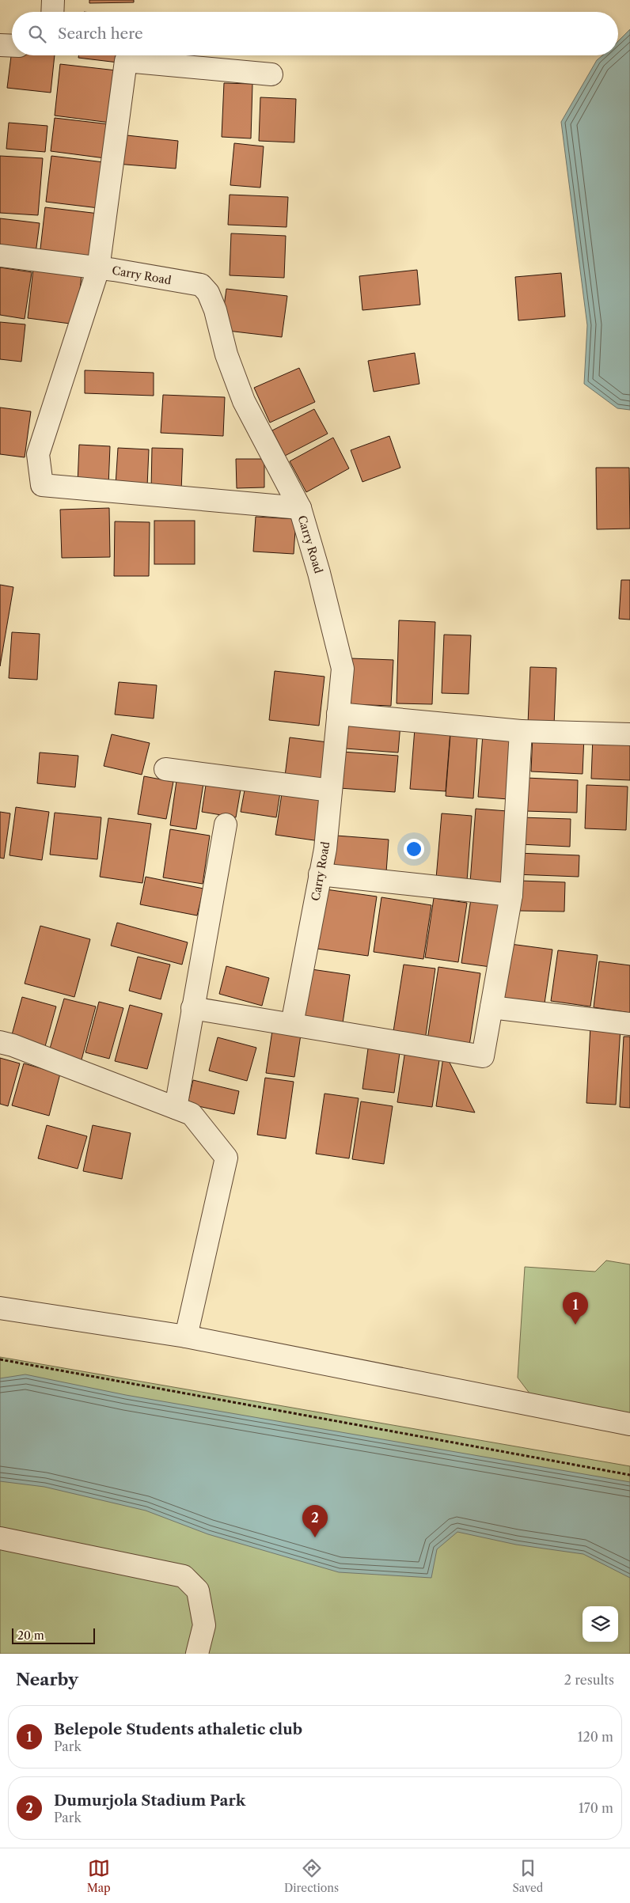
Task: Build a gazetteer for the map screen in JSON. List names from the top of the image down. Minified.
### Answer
{"streets":{"street":["Carry Road"]},"scale_bar":"20 m","page":{"search":"Search here","pins":["1","2"],"scale":"20 m","heading":["Nearby","2 results"],"list":[{"mark":"1","name":"Belepole Students athaletic club","note":"Park","value":"120 m"},{"mark":"2","name":"Dumurjola Stadium Park","note":"Park","value":"170 m"}],"nav":["Map","Directions","Saved"]}}
